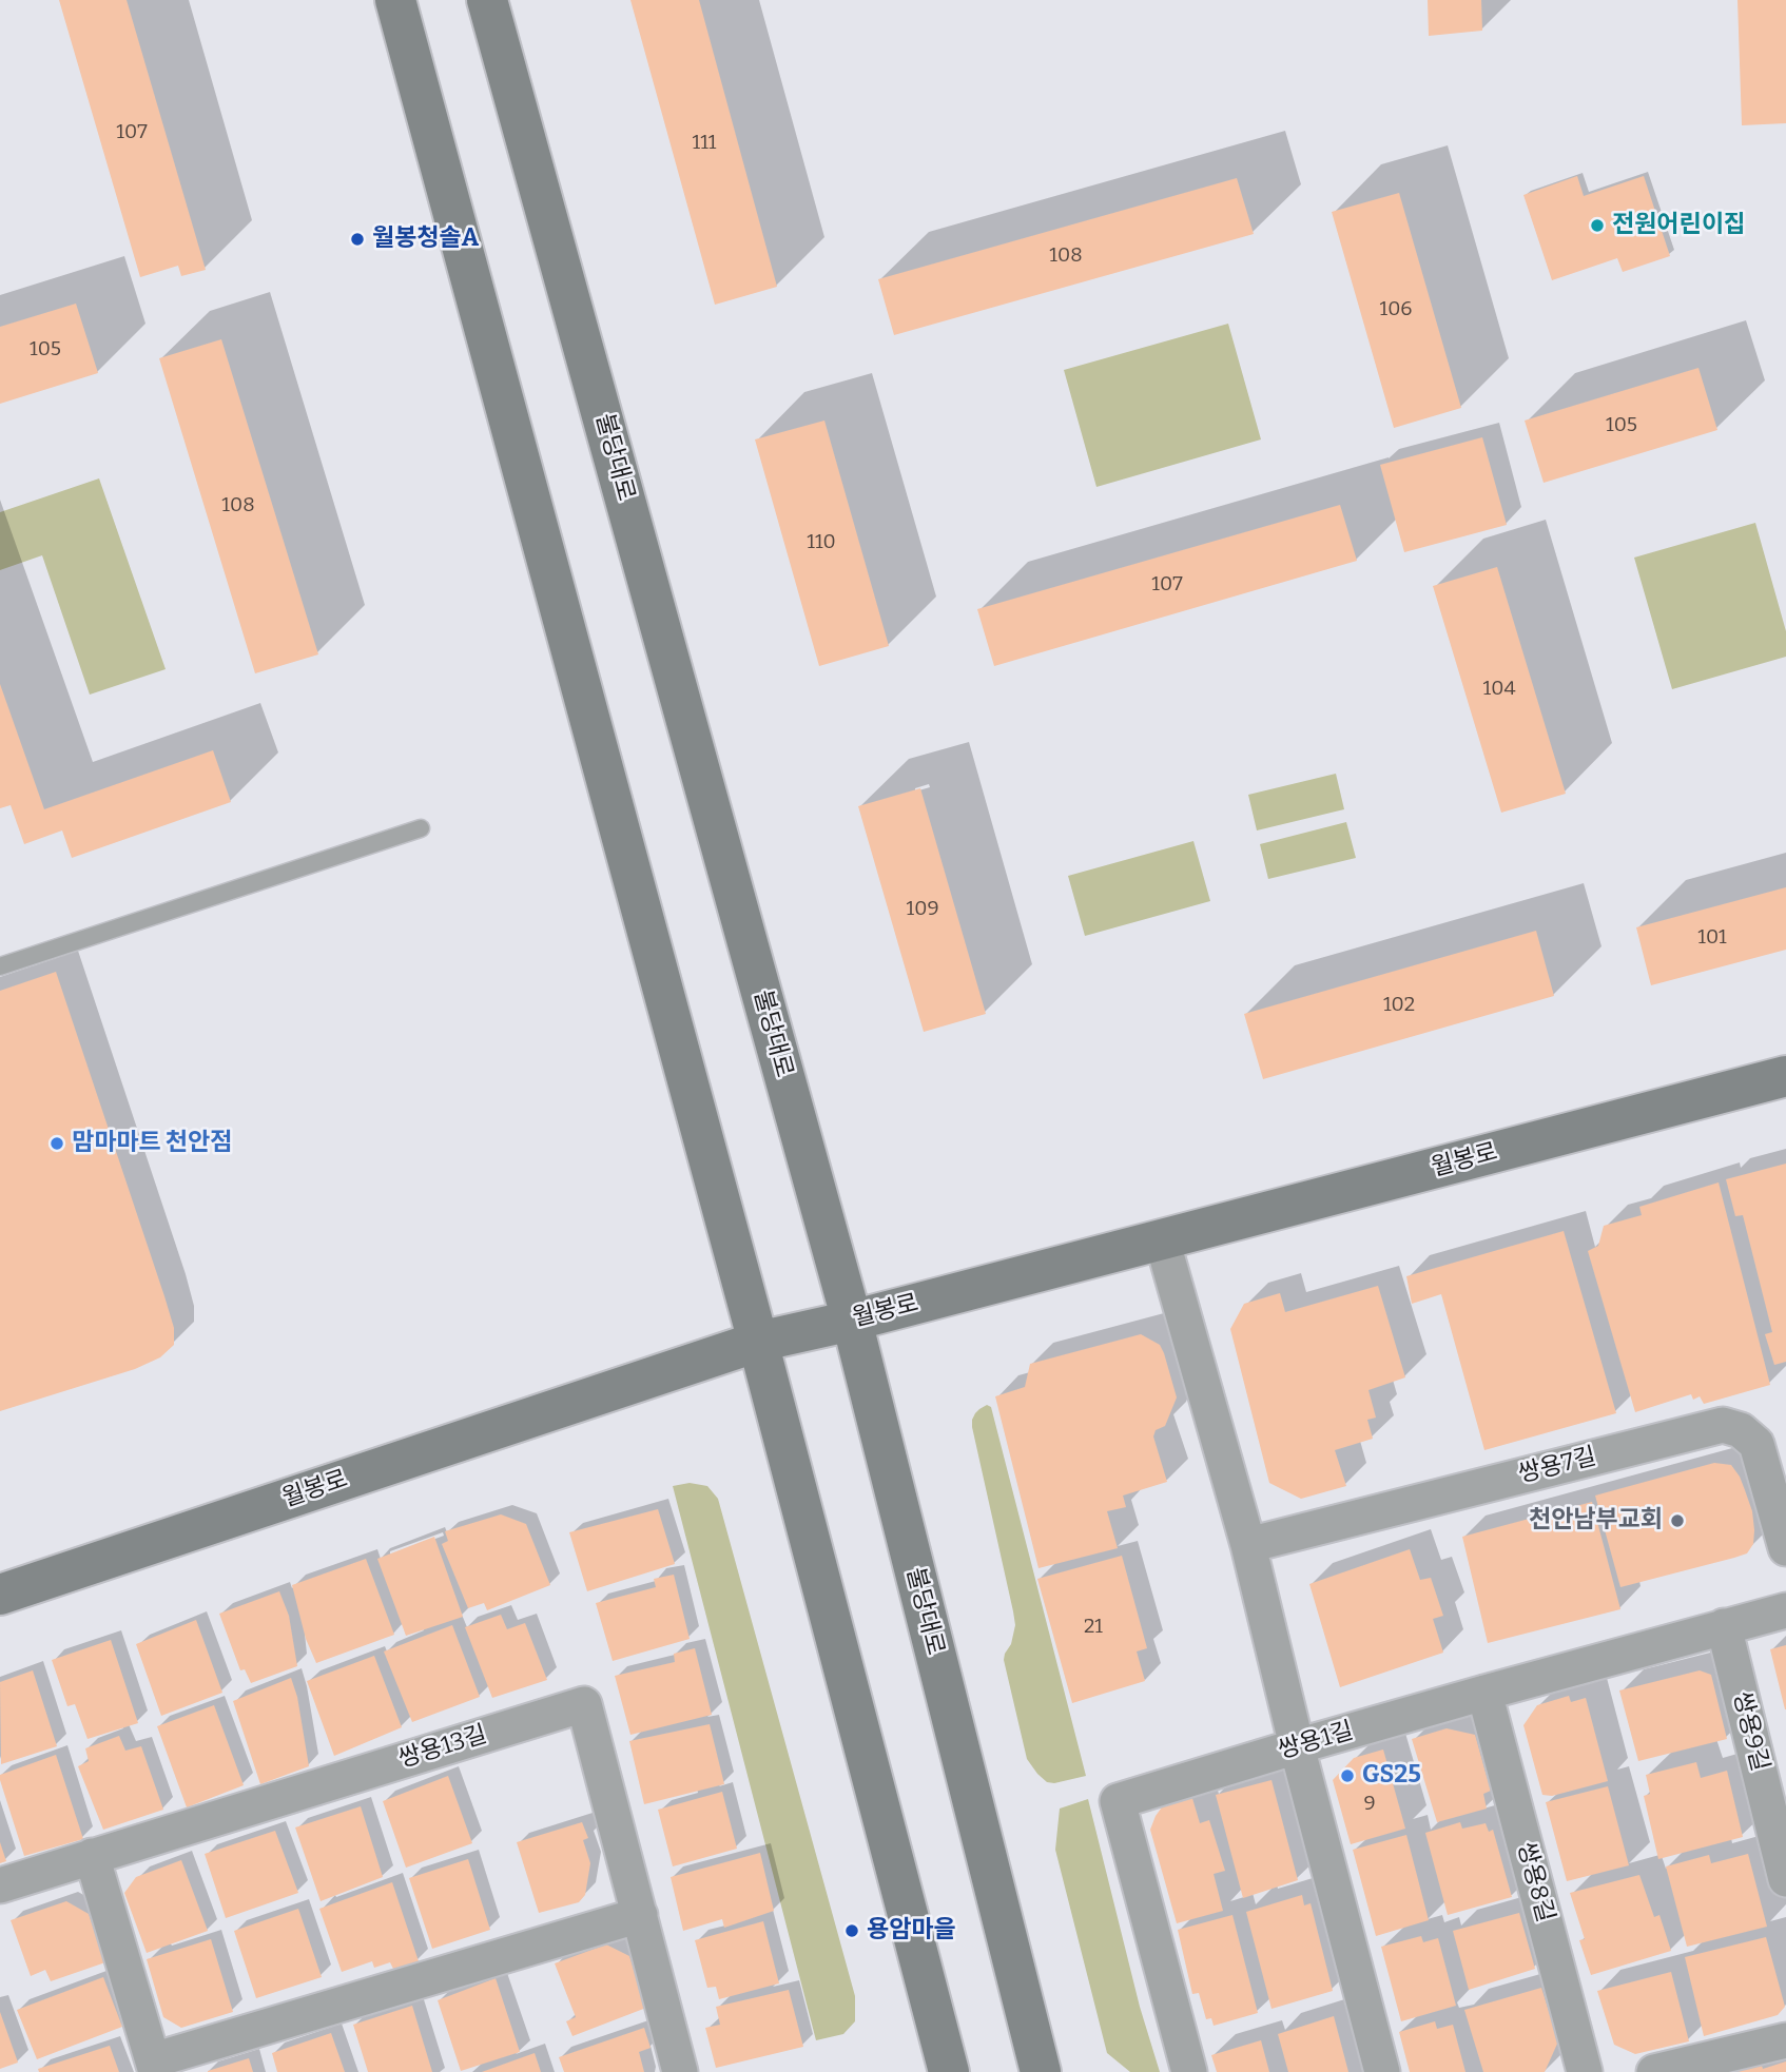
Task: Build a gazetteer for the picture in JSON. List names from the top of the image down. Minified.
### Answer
{"streets":{"main road":["불당대로","월봉로"],"street":["쌍용7길","쌍용9길","쌍용1길","쌍용13길","쌍용8길"]},"crossings":[["불당대로","월봉로"],["쌍용9길","쌍용1길"],["쌍용1길","쌍용8길"]],"places":["전원어린이집","월봉청솔A","맘마마트 천안점","천안남부교회","GS25","용암마을"],"house_numbers":["107","111","108","106","105","105","108","110","107","104","109","101","102","21","9"]}
